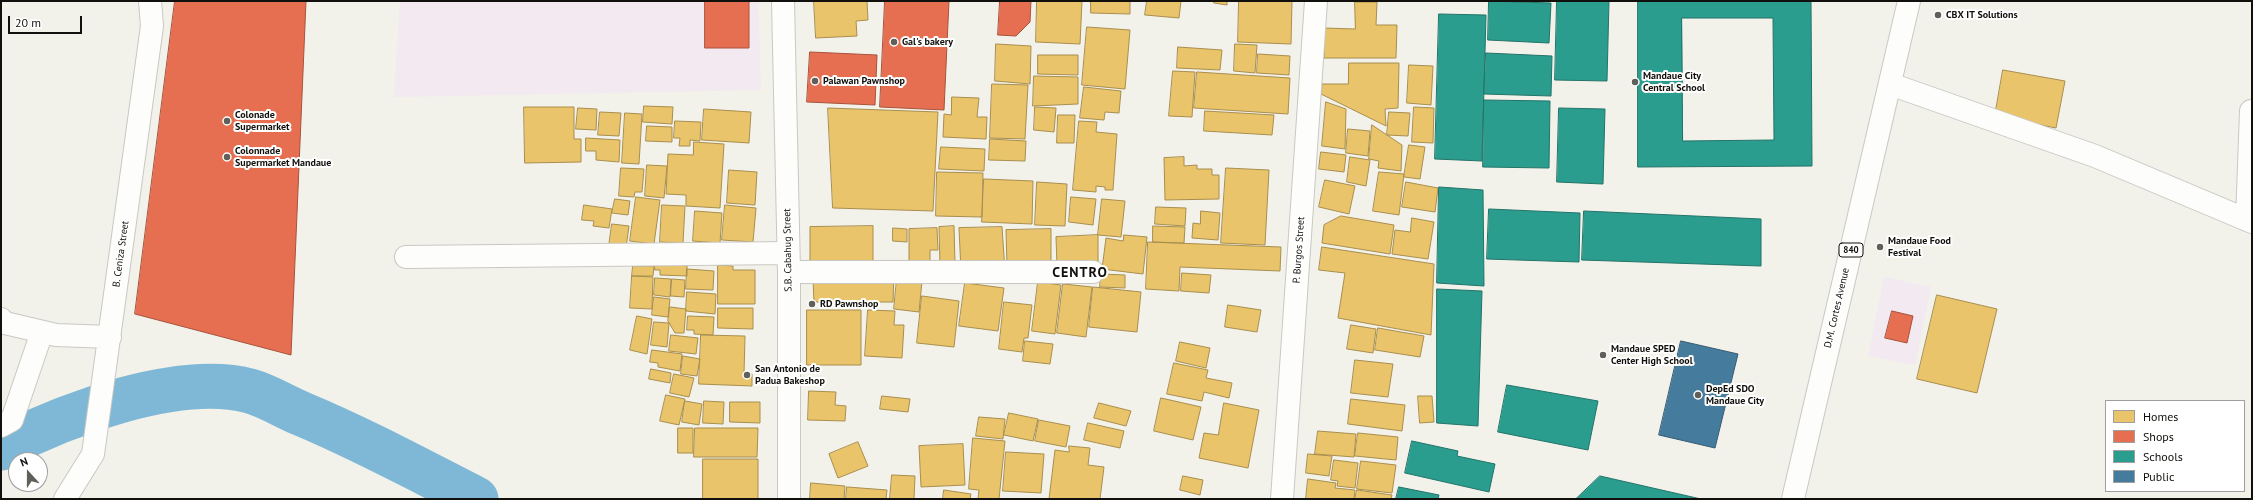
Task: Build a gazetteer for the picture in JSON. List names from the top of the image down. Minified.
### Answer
{"streets":{"main road":["S.B. Cabahug Street","P. Burgos Street","840","B. Ceniza Street","D.M. Cortes Avenue"]},"districts":["CENTRO"],"places":["CBX IT Solutions","Gal's bakery","Palawan Pawnshop","Mandaue City Central School","Colonade Supermarket","Colonnade Supermarket Mandaue","Mandaue Food Festival","RD Pawnshop","Mandaue SPED Center High School","San Antonio de Padua Bakeshop","DepEd SDO Mandaue City"],"legend":["Homes","Shops","Schools","Public"],"scale_bar":"20 m","north":"top"}
